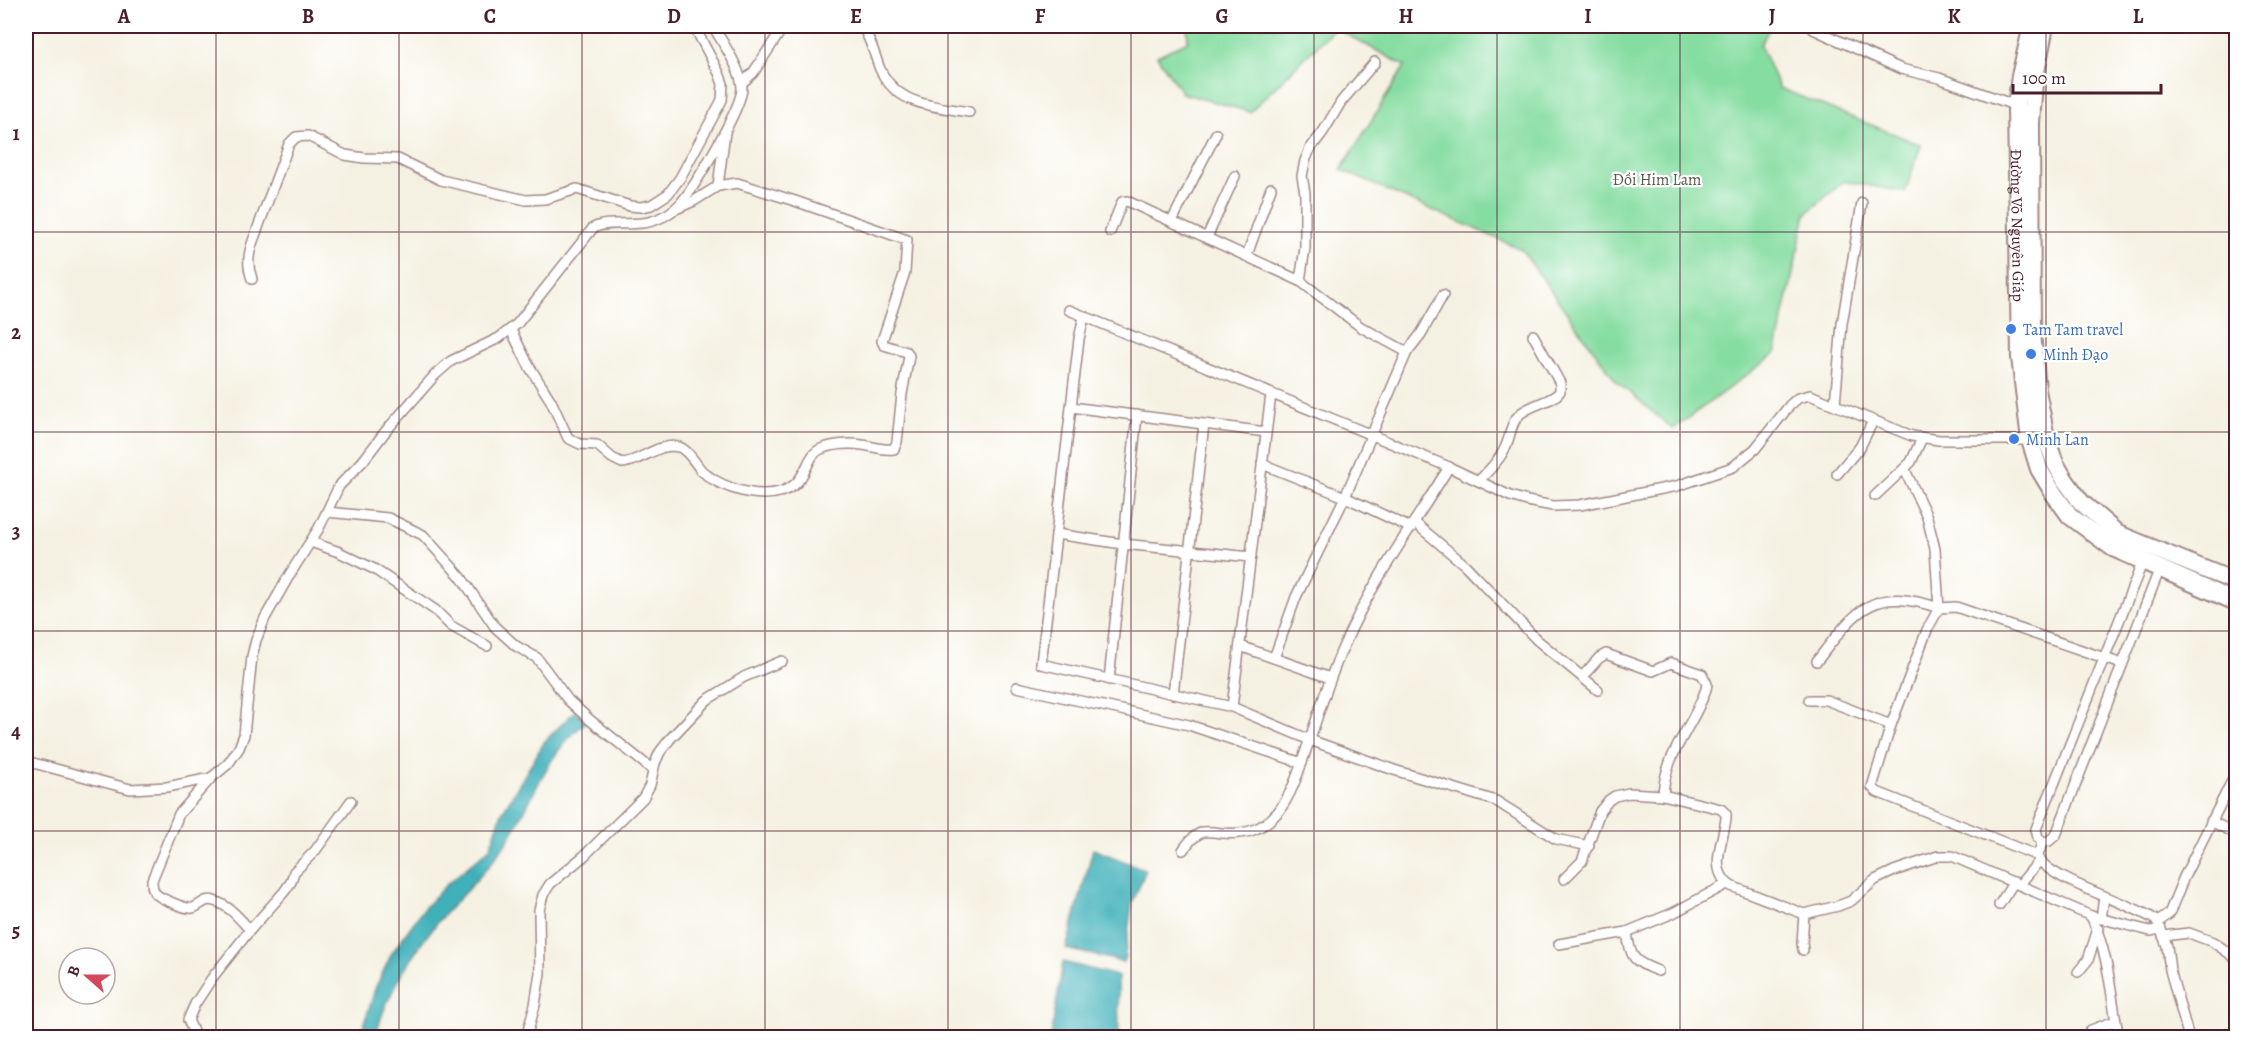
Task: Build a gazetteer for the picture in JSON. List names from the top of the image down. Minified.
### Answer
{"streets":{"highway":["Đường Võ Nguyên Giáp"]},"parks":["Đồi Him Lam"],"places":["Tam Tam travel","Minh Đạo","Minh Lan"],"scale_bar":"100 m","north":"left","grid":{"columns":["A","B","C","D","E","F","G","H","I","J","K","L"],"rows":["1","2","3","4","5"]}}
